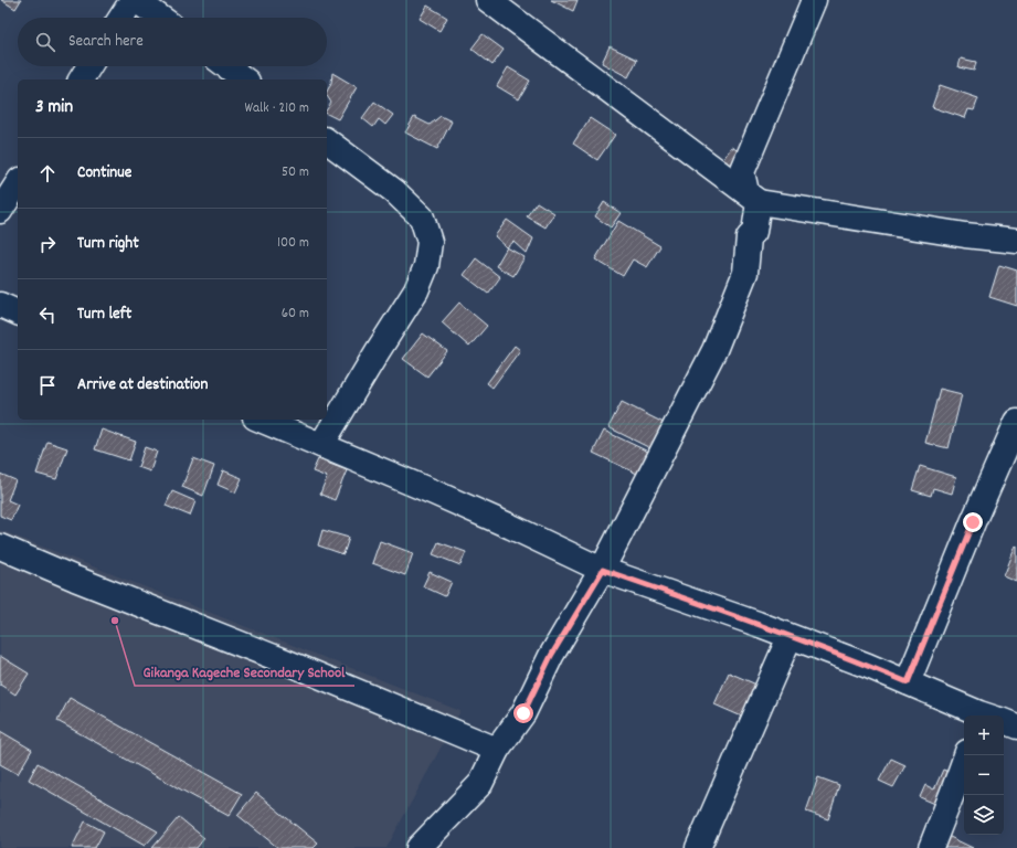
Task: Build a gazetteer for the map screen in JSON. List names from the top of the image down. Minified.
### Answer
{"places":["Gikanga Kageche Secondary School"],"page":{"search":"Search here","heading":["3 min","Walk · 210 m"],"list":[["Continue","50 m"],["Turn right","100 m"],["Turn left","60 m"],"Arrive at destination"],"map_buttons":["+","−"]}}
